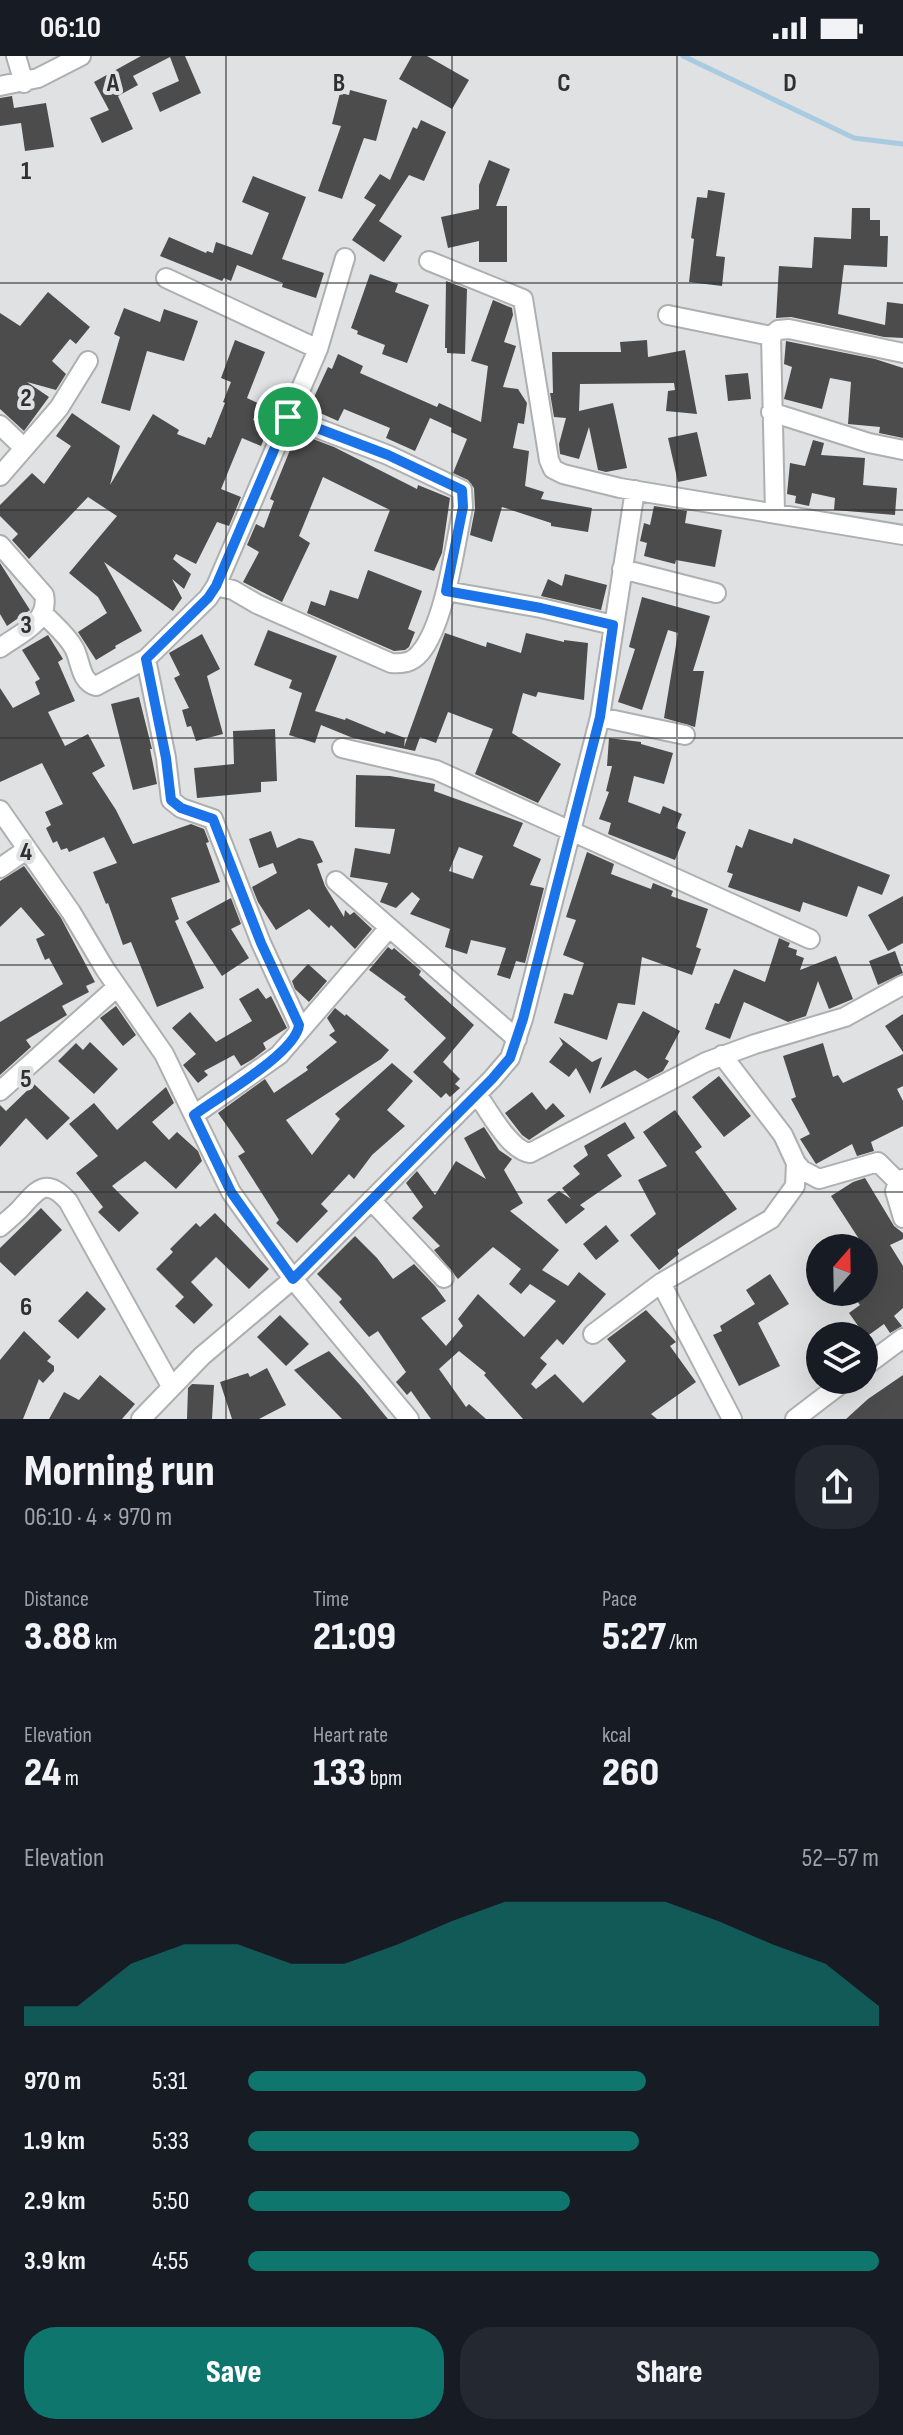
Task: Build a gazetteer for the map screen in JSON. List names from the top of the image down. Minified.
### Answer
{"north":"top","page":{"status":"06:10","heading":["Morning run","06:10 · 4 × 970 m"],"stats":[["Distance","3.88 km"],["Time","21:09"],["Pace","5:27 /km"],["Elevation","24 m"],["Heart rate","133 bpm"],["kcal","260"]],"chart":["Elevation","52–57 m"],"list":[{"name":"970 m","note":"5:31"},{"name":"1.9 km","note":"5:33"},{"name":"2.9 km","note":"5:50"},{"name":"3.9 km","note":"4:55"}],"buttons":["Save","Share"]},"grid":{"columns":["A","B","C","D"],"rows":["1","2","3","4","5","6"]}}
